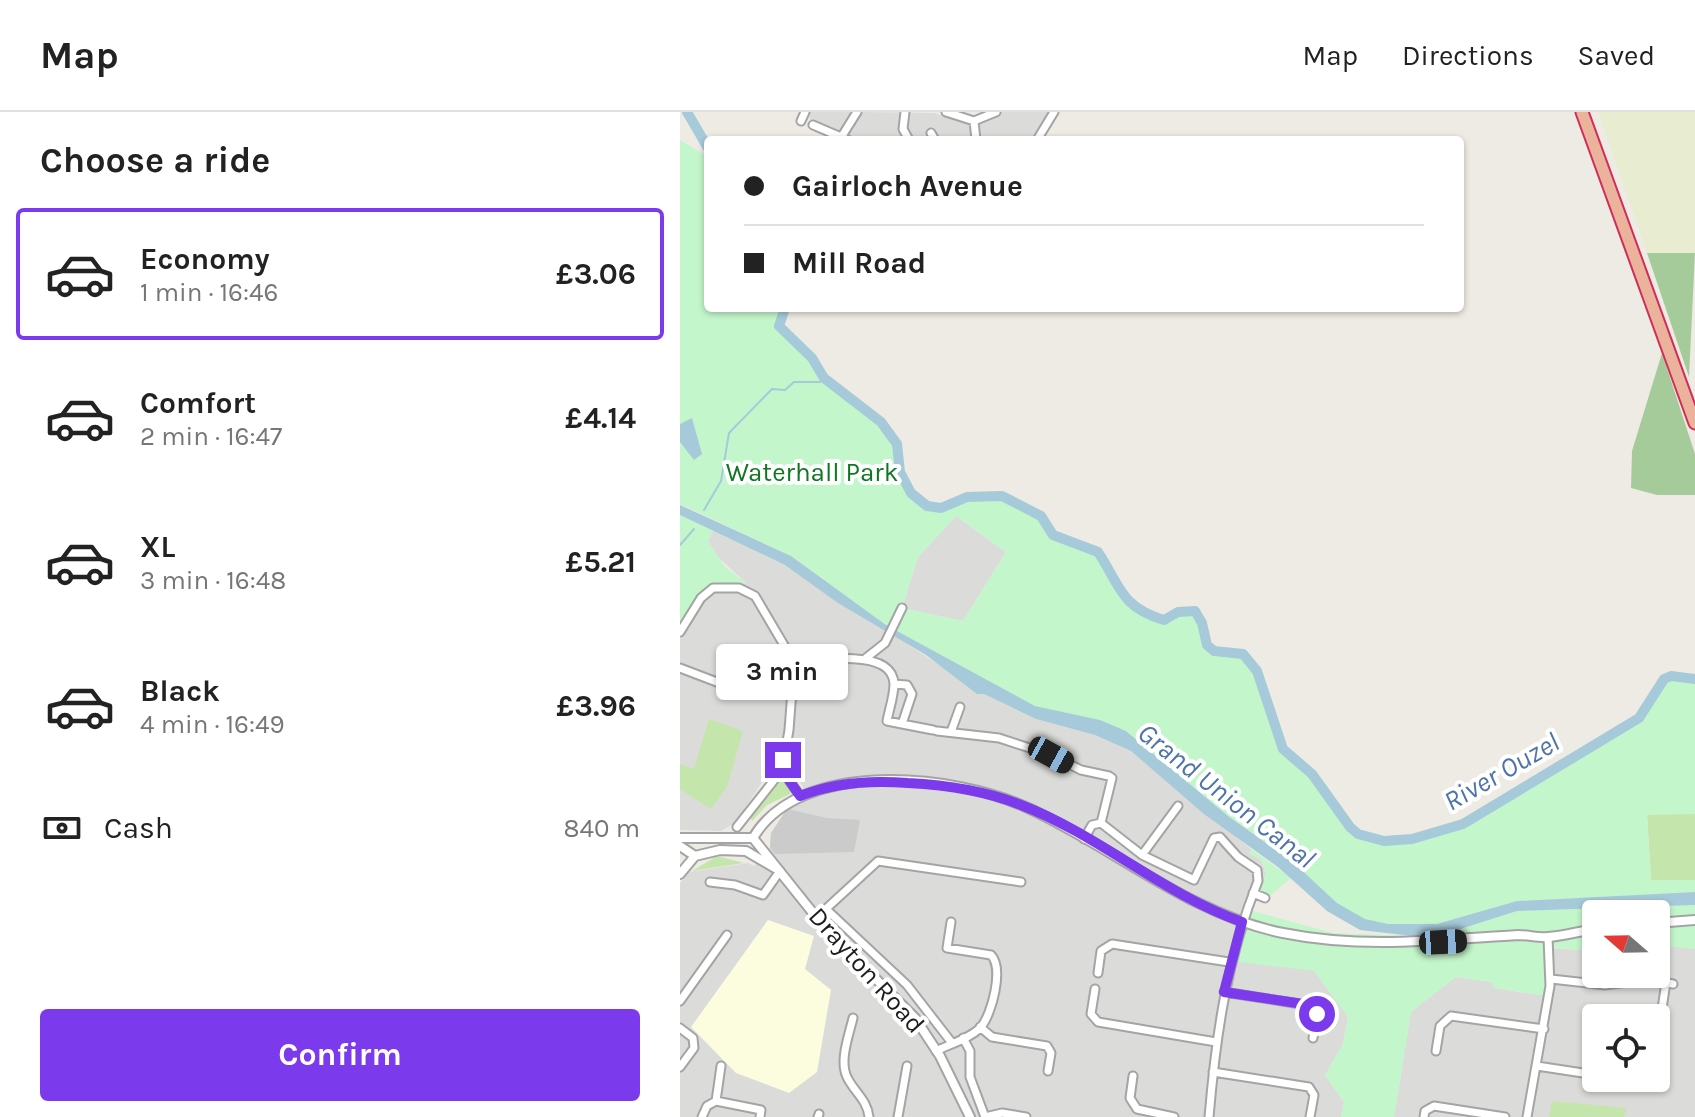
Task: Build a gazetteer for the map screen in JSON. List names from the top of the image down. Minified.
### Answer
{"streets":{"street":["Drayton Road"]},"water":["River Ouzel","Grand Union Canal"],"parks":["Waterhall Park"],"north":"left","page":{"header":"Map","nav":["Map","Directions","Saved"],"heading":"Choose a ride","banner":["Gairloch Avenue","Mill Road"],"list":[{"name":"Economy","note":"1 min · 16:46","value":"£3.06"},{"name":"Comfort","note":"2 min · 16:47","value":"£4.14"},{"name":"XL","note":"3 min · 16:48","value":"£5.21"},{"name":"Black","note":"4 min · 16:49","value":"£3.96"}],"bubble":"3 min","pay":["Cash","840 m"],"buttons":"Confirm"}}
